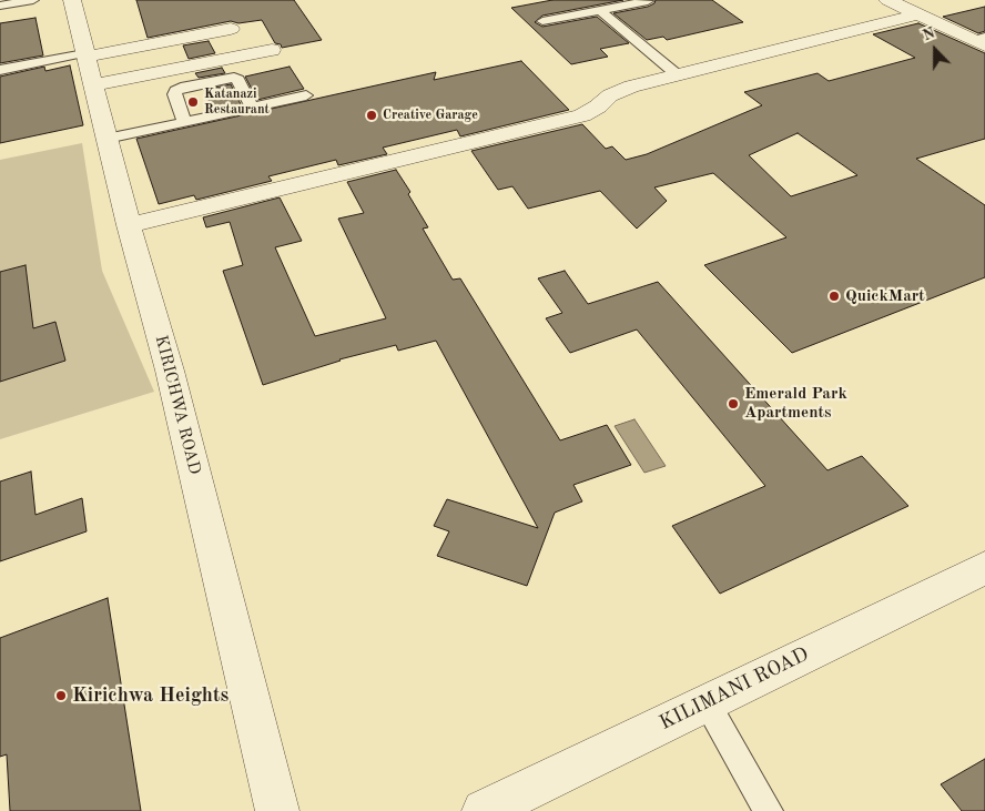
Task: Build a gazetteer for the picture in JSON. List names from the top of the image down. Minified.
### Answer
{"streets":{"street":["KIRICHWA ROAD","KILIMANI ROAD"]},"places":["Katanazi Restaurant","Creative Garage","QuickMart","Emerald Park Apartments","Kirichwa Heights"],"north":"top"}
